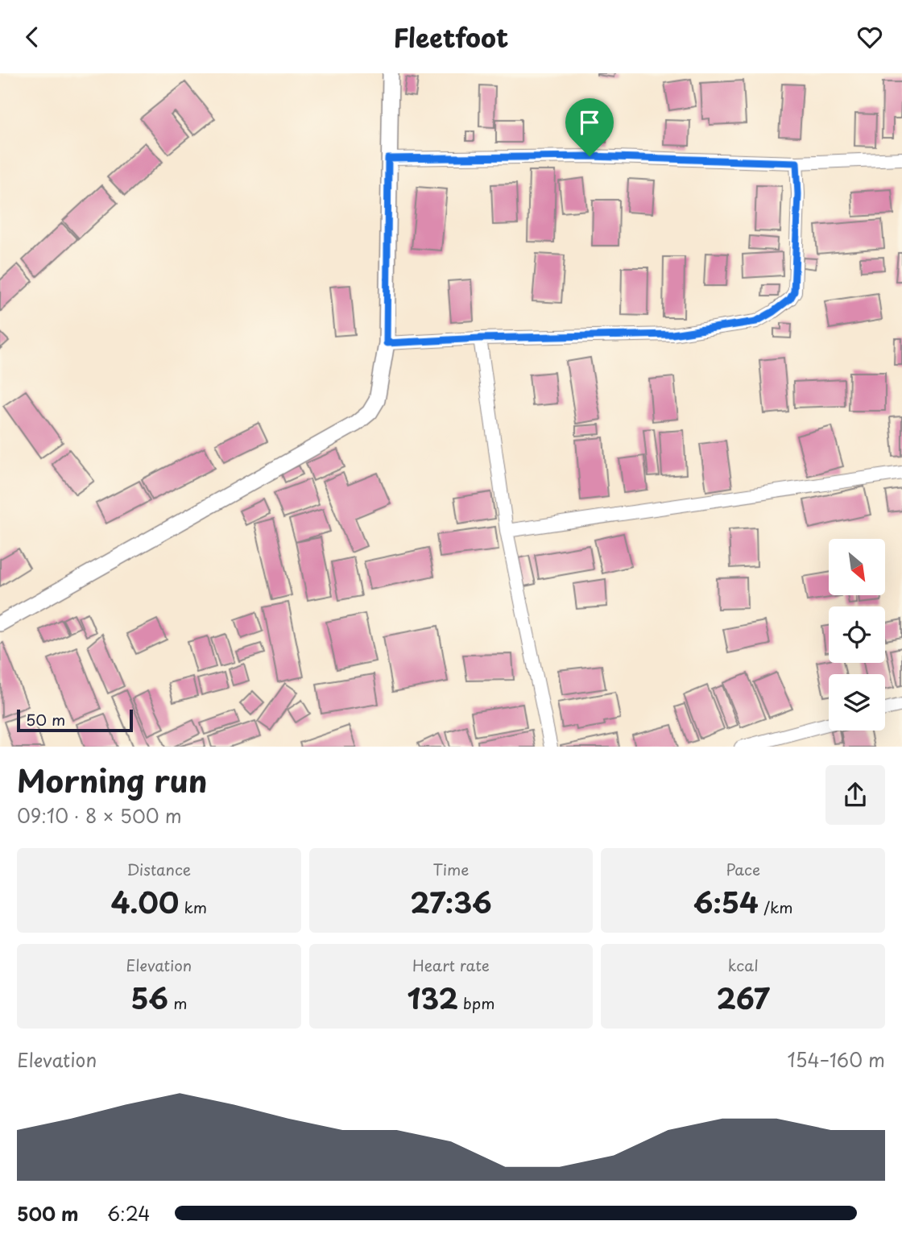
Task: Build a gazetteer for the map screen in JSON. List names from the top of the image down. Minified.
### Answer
{"scale_bar":"50 m","north":"bottom right","page":{"header":"Fleetfoot","scale":"50 m","heading":["Morning run","09:10 · 8 × 500 m"],"stats":[["Distance","4.00 km"],["Time","27:36"],["Pace","6:54 /km"],["Elevation","56 m"],["Heart rate","132 bpm"],["kcal","267"]],"chart":["Elevation","154–160 m"],"list":[{"name":"500 m","note":"6:24"}]}}
